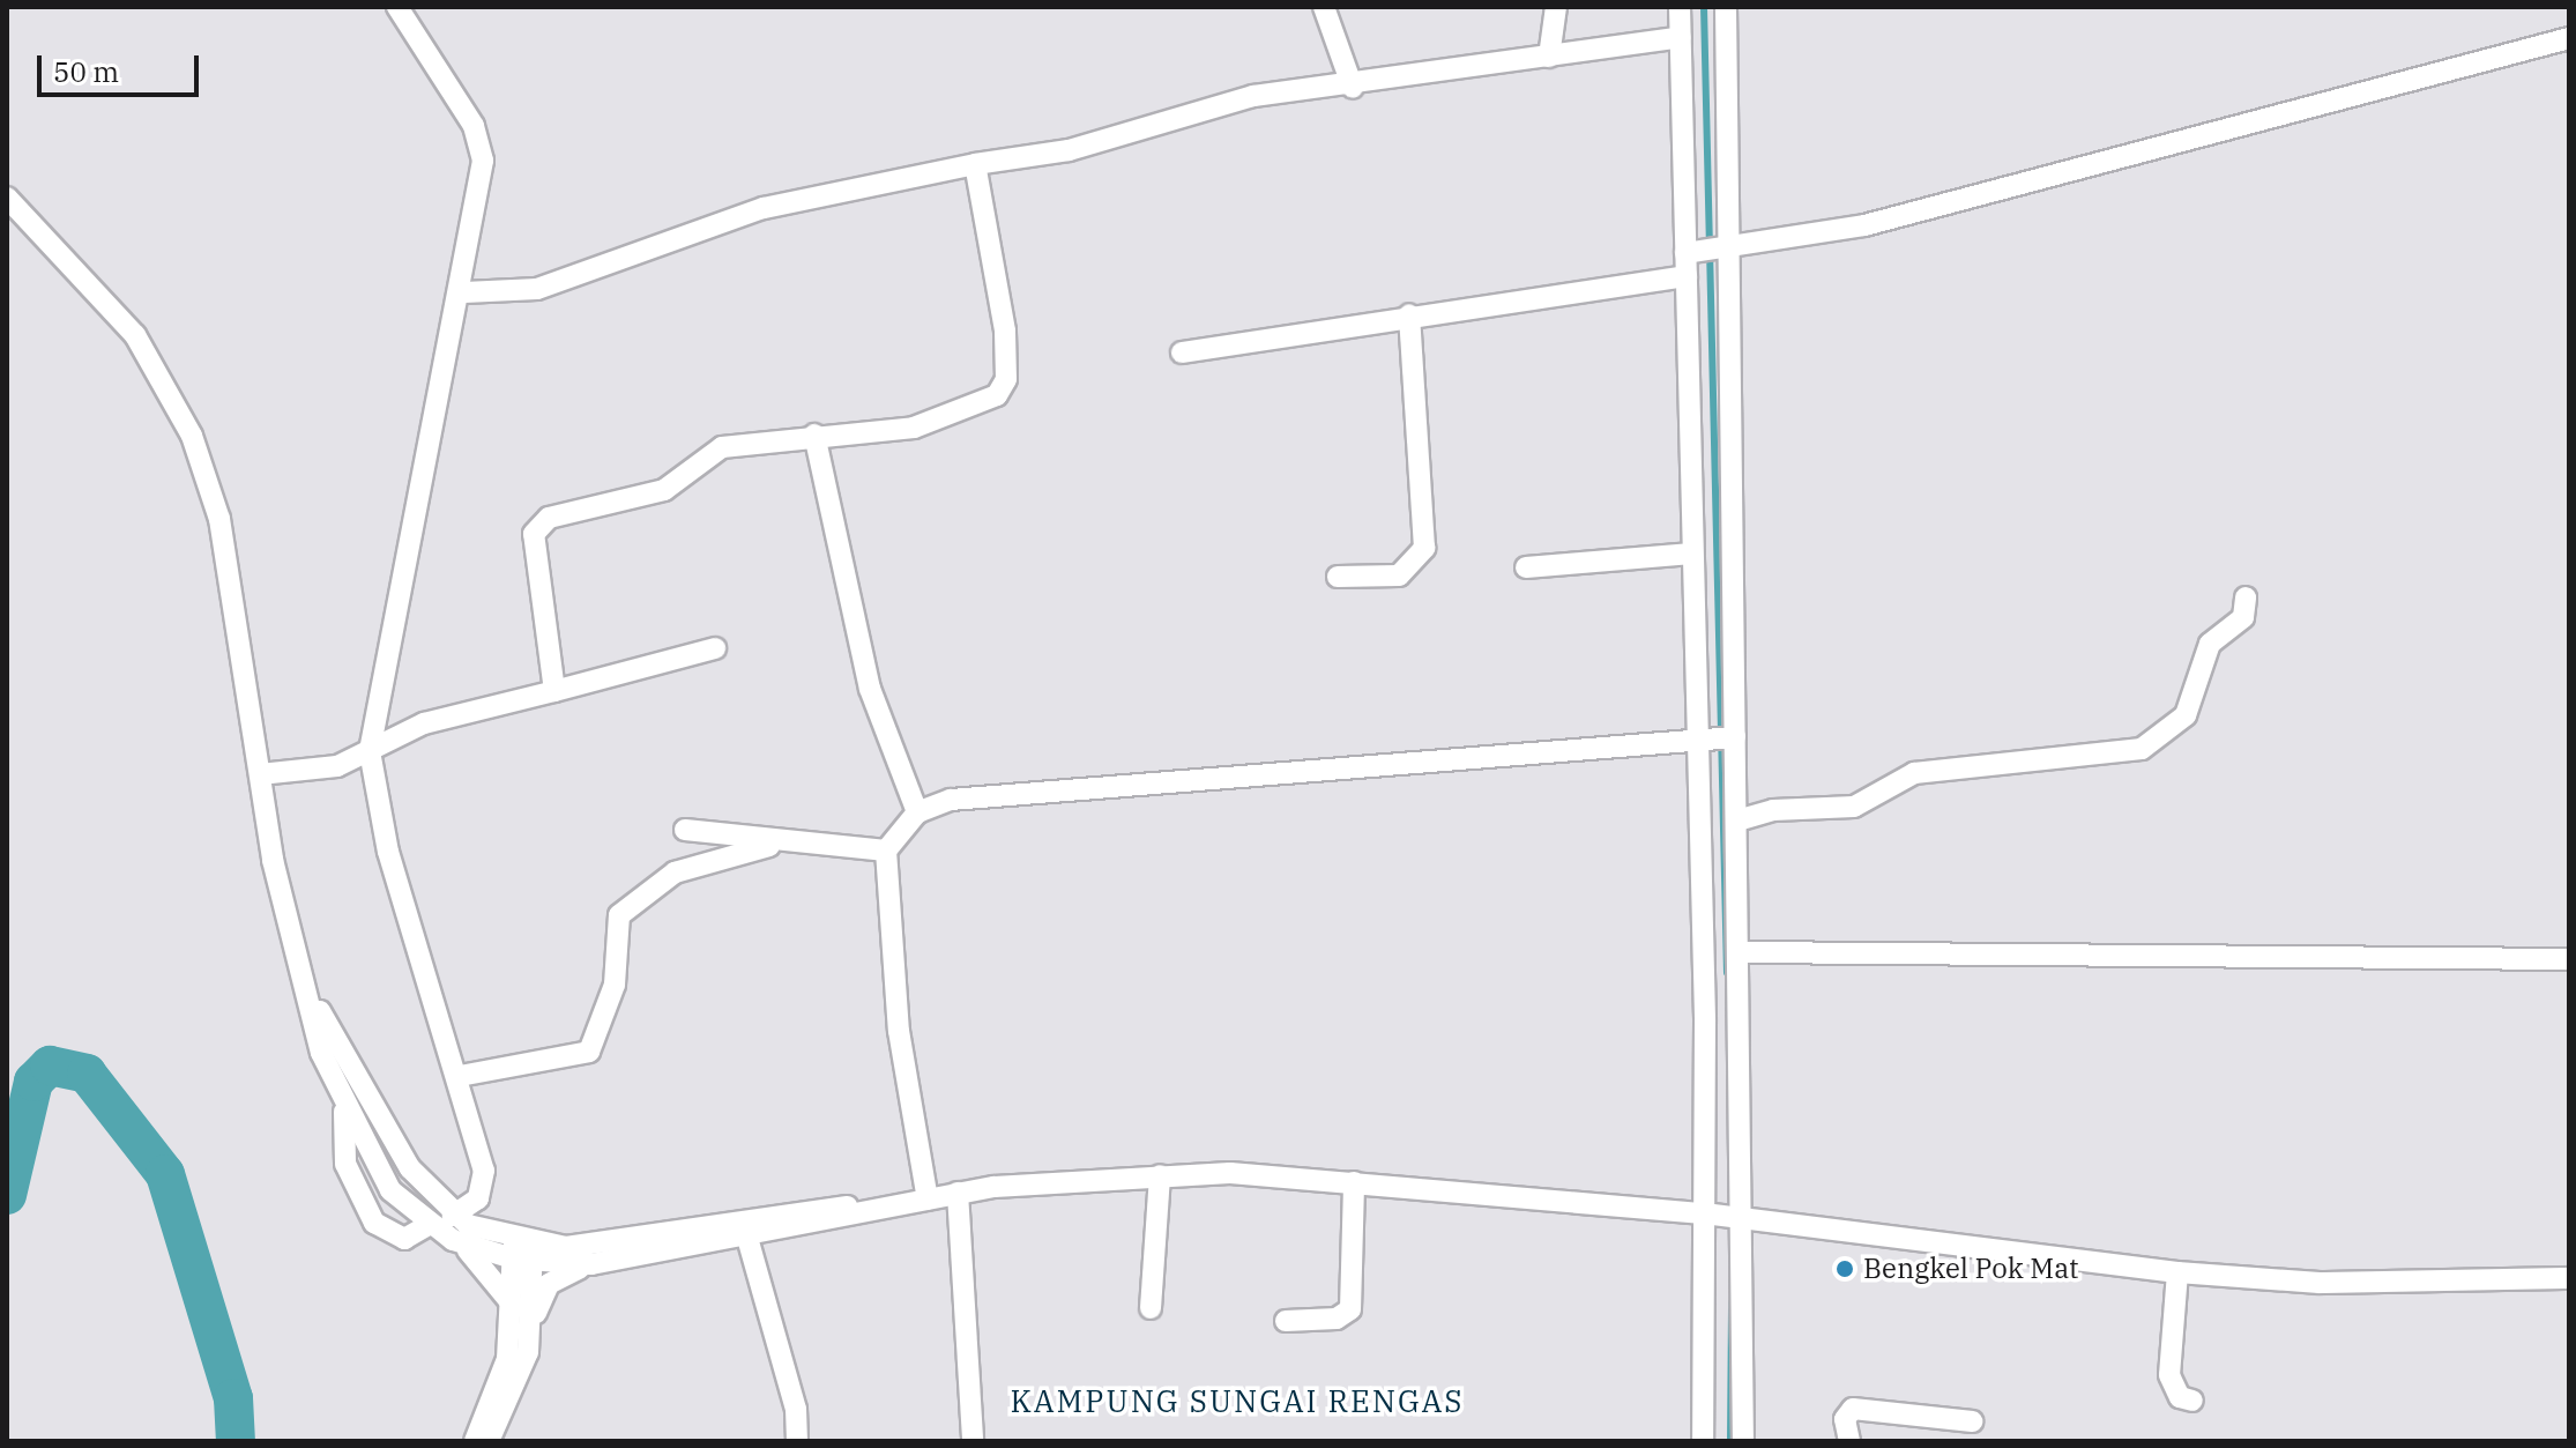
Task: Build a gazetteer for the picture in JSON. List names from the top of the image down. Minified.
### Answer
{"districts":["KAMPUNG SUNGAI RENGAS"],"places":["Bengkel Pok Mat"],"scale_bar":"50 m"}
